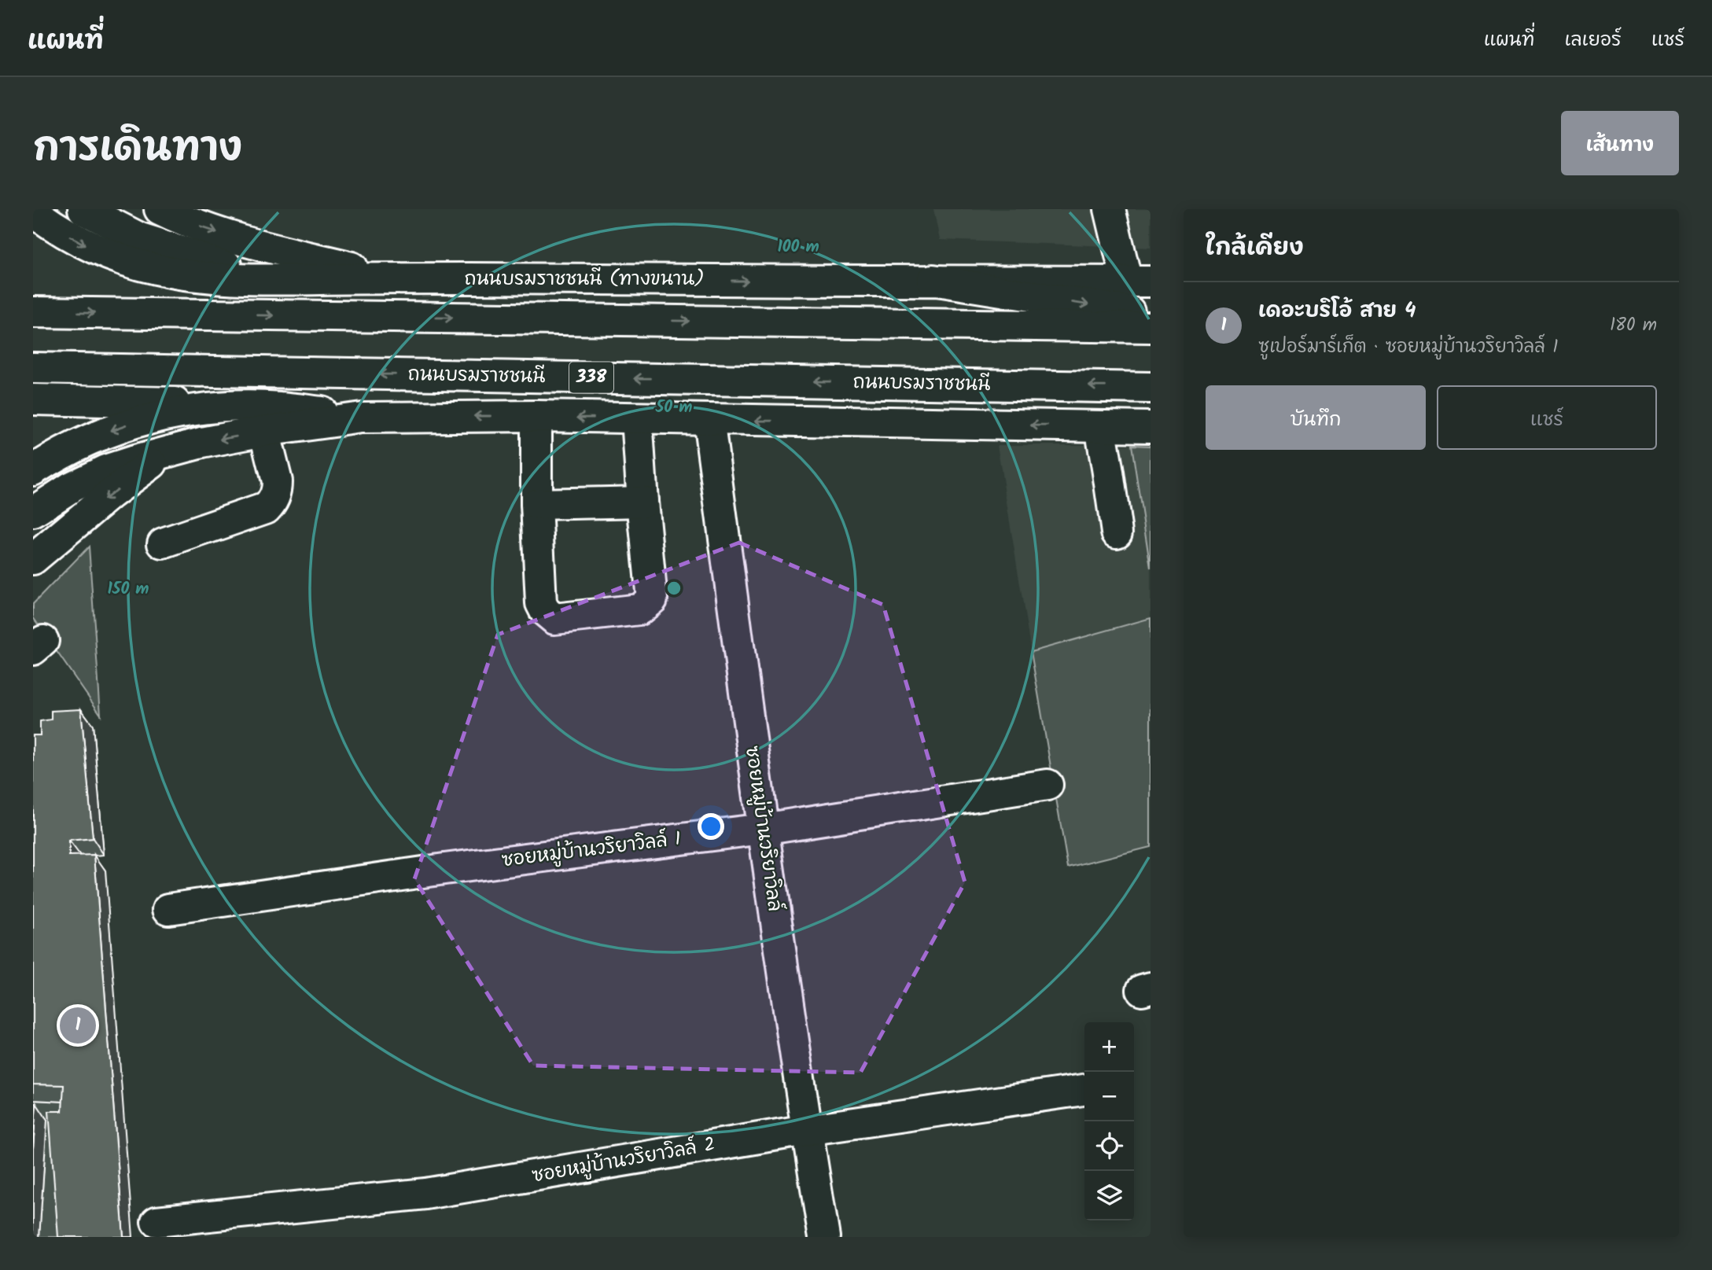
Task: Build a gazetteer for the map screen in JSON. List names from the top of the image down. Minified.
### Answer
{"streets":{"main road":["ถนนบรมราชชนนี (ทางขนาน)","ถนนบรมราชชนนี","338","ซอยหมู่บ้านวริยาวิลล์","ซอยหมู่บ้านวริยาวิลล์ 1","ซอยหมู่บ้านวริยาวิลล์ 2"]},"crossings":[["ถนนบรมราชชนนี","ซอยหมู่บ้านวริยาวิลล์"],["ซอยหมู่บ้านวริยาวิลล์","ซอยหมู่บ้านวริยาวิลล์ 1"],["ซอยหมู่บ้านวริยาวิลล์","ซอยหมู่บ้านวริยาวิลล์ 2"]],"page":{"header":"แผนที่","nav":["แผนที่","เลเยอร์","แชร์"],"title":"การเดินทาง","buttons":["เส้นทาง",["บันทึก","แชร์"]],"heading":"ใกล้เคียง","list":[{"mark":"1","name":"เดอะบริโอ้ สาย 4","note":"ซูเปอร์มาร์เก็ต · ซอยหมู่บ้านวริยาวิลล์ 1","value":"180 m"}],"pins":"1","map_buttons":["+","−"]},"rings":["100 m","50 m","150 m"]}
